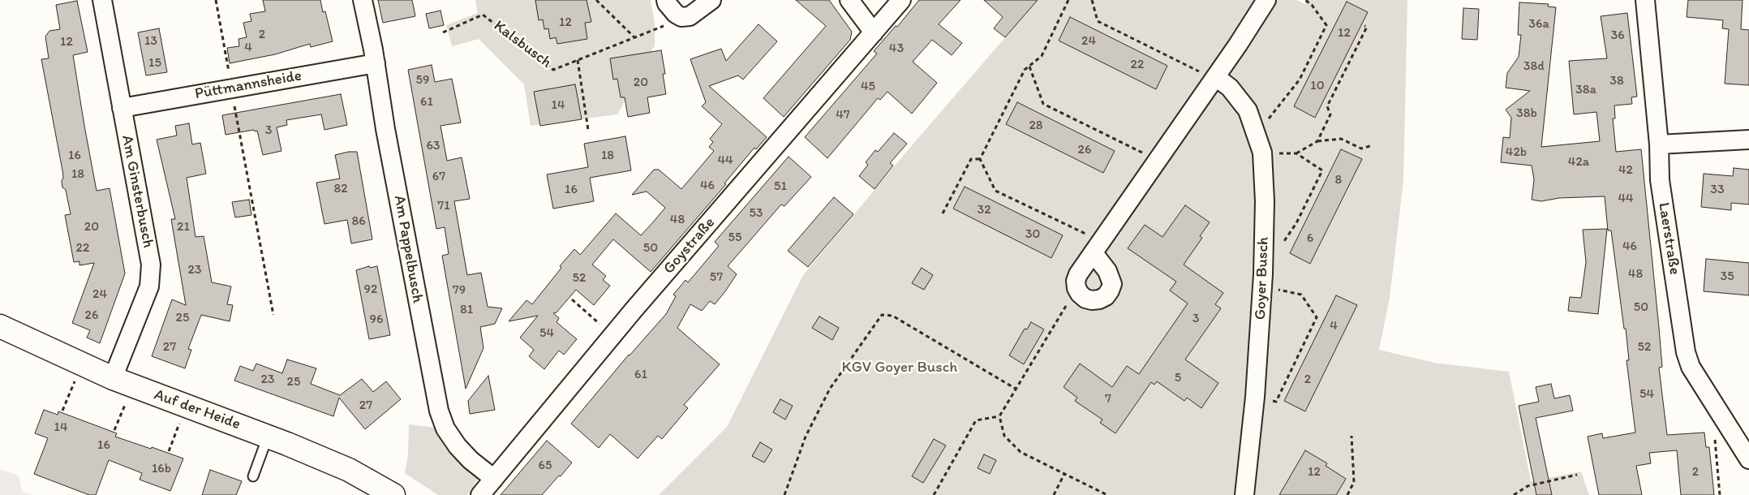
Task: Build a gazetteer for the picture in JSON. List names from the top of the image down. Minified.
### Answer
{"streets":{"main road":["Auf der Heide"],"street":["Püttmannsheide","Am Ginsterbusch","Laerstraße","Goystraße","Am Pappelbusch","Goyer Busch"],"path":["Kalsbusch"]},"crossings":[["Püttmannsheide","Am Ginsterbusch"],["Püttmannsheide","Am Pappelbusch"],["Am Ginsterbusch","Auf der Heide"],["Goystraße","Am Pappelbusch"]],"parks":["KGV Goyer Busch"],"house_numbers":["12","36a","12","2","36","13","24","12","4","43","15","22","38d","59","38","20","10","45","38a","61","14","38b","47","28","3","63","26","42b","16","18","44","42a","42","18","67","8","46","51","82","16","33","44","71","32","53","48","86","20","21","30","55","6","46","22","50","23","48","35","57","52","92","79","24","50","81","26","25","3","96","4","54","27","52","61","5","23","2","25","54","7","27","14","16","65","16b","12","2"]}
